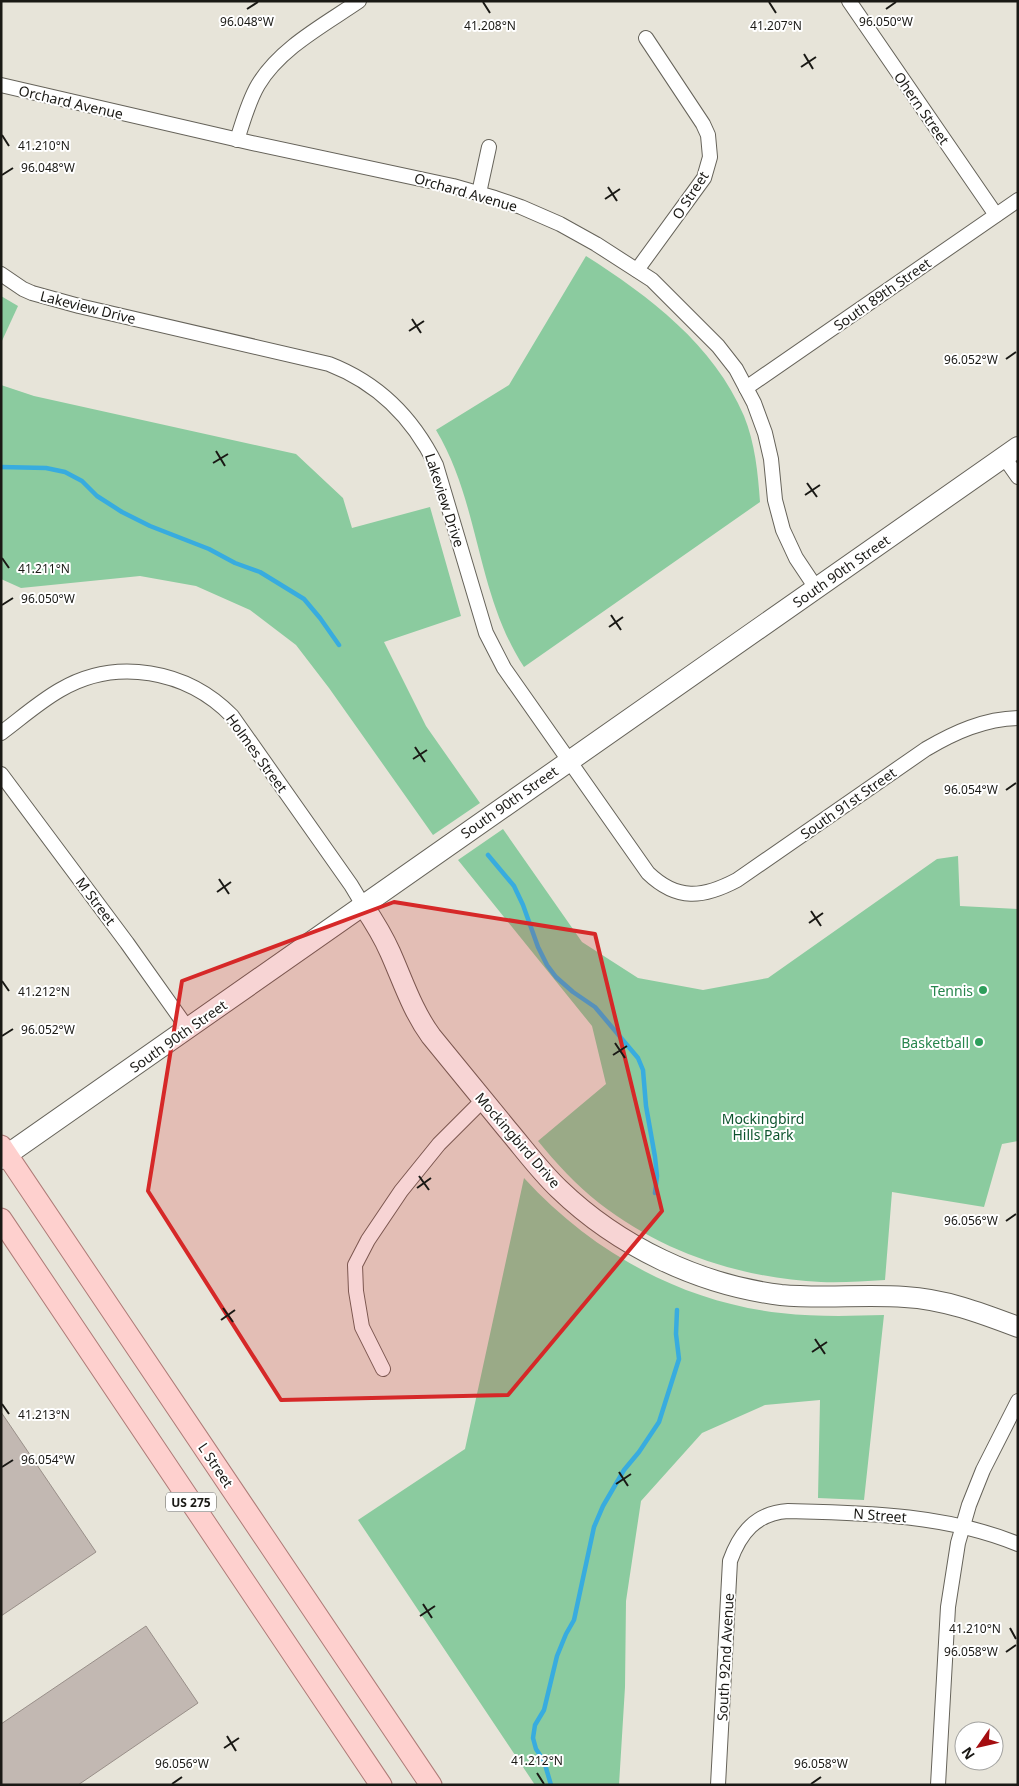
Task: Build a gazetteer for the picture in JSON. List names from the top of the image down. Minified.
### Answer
{"streets":{"main road":["L Street","US 275"],"street":["Orchard Avenue","Ohern Street","O Street","South 89th Street","Lakeview Drive","South 90th Street","Holmes Street","South 91st Street","M Street","Mockingbird Drive","N Street","South 92nd Avenue"]},"crossings":[["Orchard Avenue","O Street"],["Orchard Avenue","South 89th Street"],["Orchard Avenue","South 90th Street"],["Ohern Street","South 89th Street"],["Lakeview Drive","South 90th Street"],["Lakeview Drive","South 91st Street"],["South 90th Street","Holmes Street"],["South 90th Street","M Street"],["South 90th Street","Mockingbird Drive"],["South 90th Street","L Street"],["Holmes Street","Mockingbird Drive"],["N Street","South 92nd Avenue"]],"parks":["Mockingbird Hills Park"],"places":["Tennis","Basketball"],"north":"bottom left","coordinates":["96.048°W","96.050°W","41.208°N","41.207°N","41.210°N","96.052°W","41.211°N","96.054°W","41.212°N","96.056°W","41.213°N","96.058°W"]}
